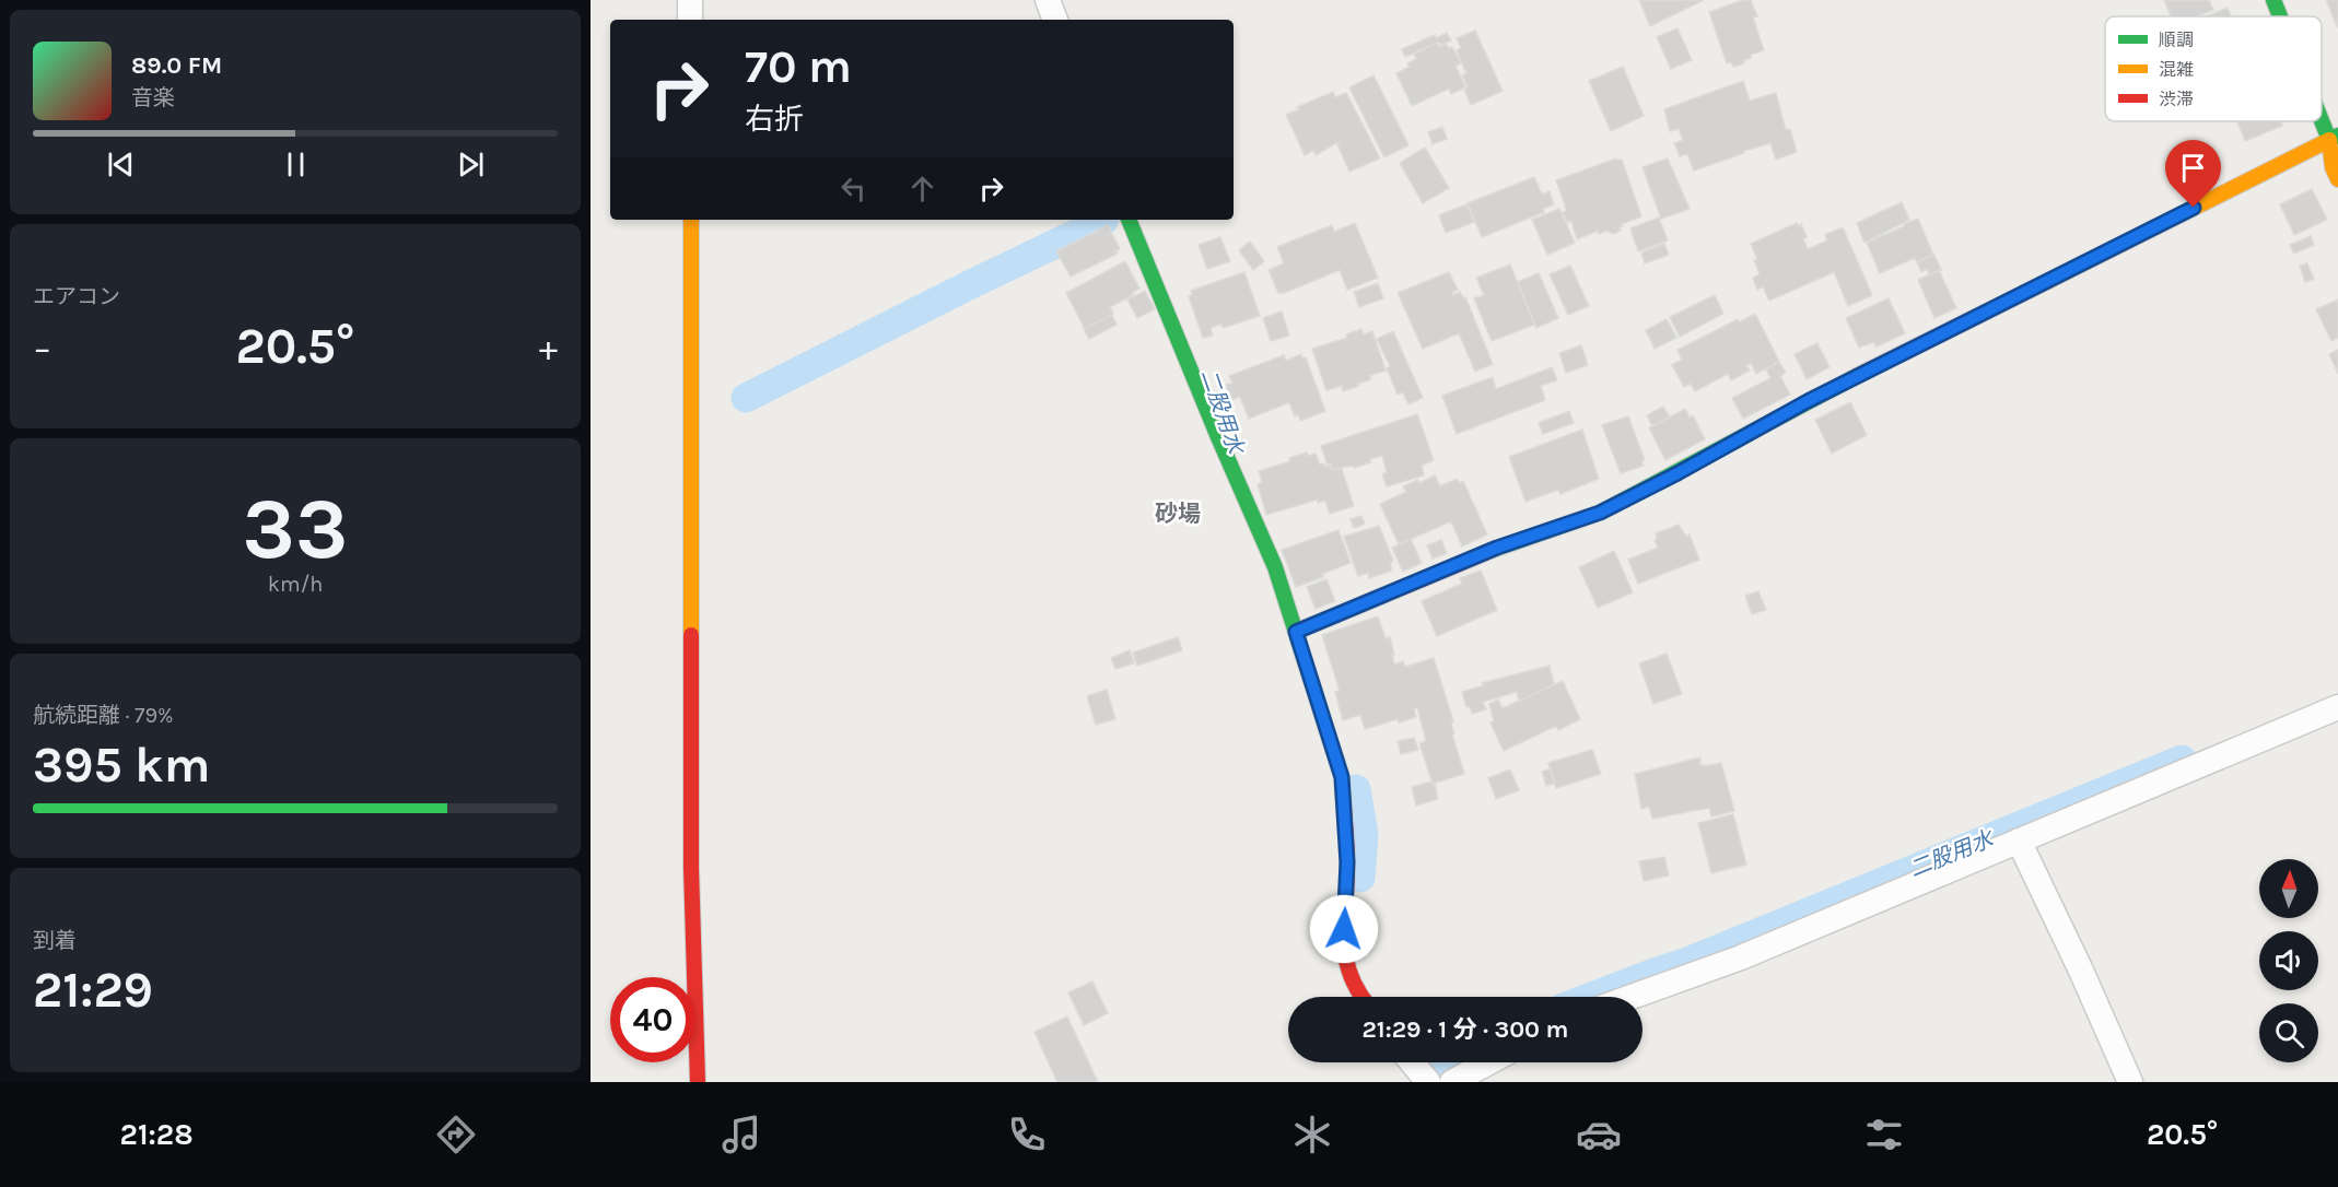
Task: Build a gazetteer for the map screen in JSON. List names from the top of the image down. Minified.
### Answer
{"districts":["砂場"],"water":["二股用水"],"legend":["順調","混雑","渋滞"],"north":"top","page":{"turn":["70 m","右折"],"song":["89.0 FM","音楽"],"tile":["エアコン",["33","km/h"],["航続距離 · 79%","395 km"],["到着","21:29"]],"heat":["−","20.5°","+"],"limit":"40","trip":"21:29 · 1 分 · 300 m","tabs":["21:28","20.5°"]}}
